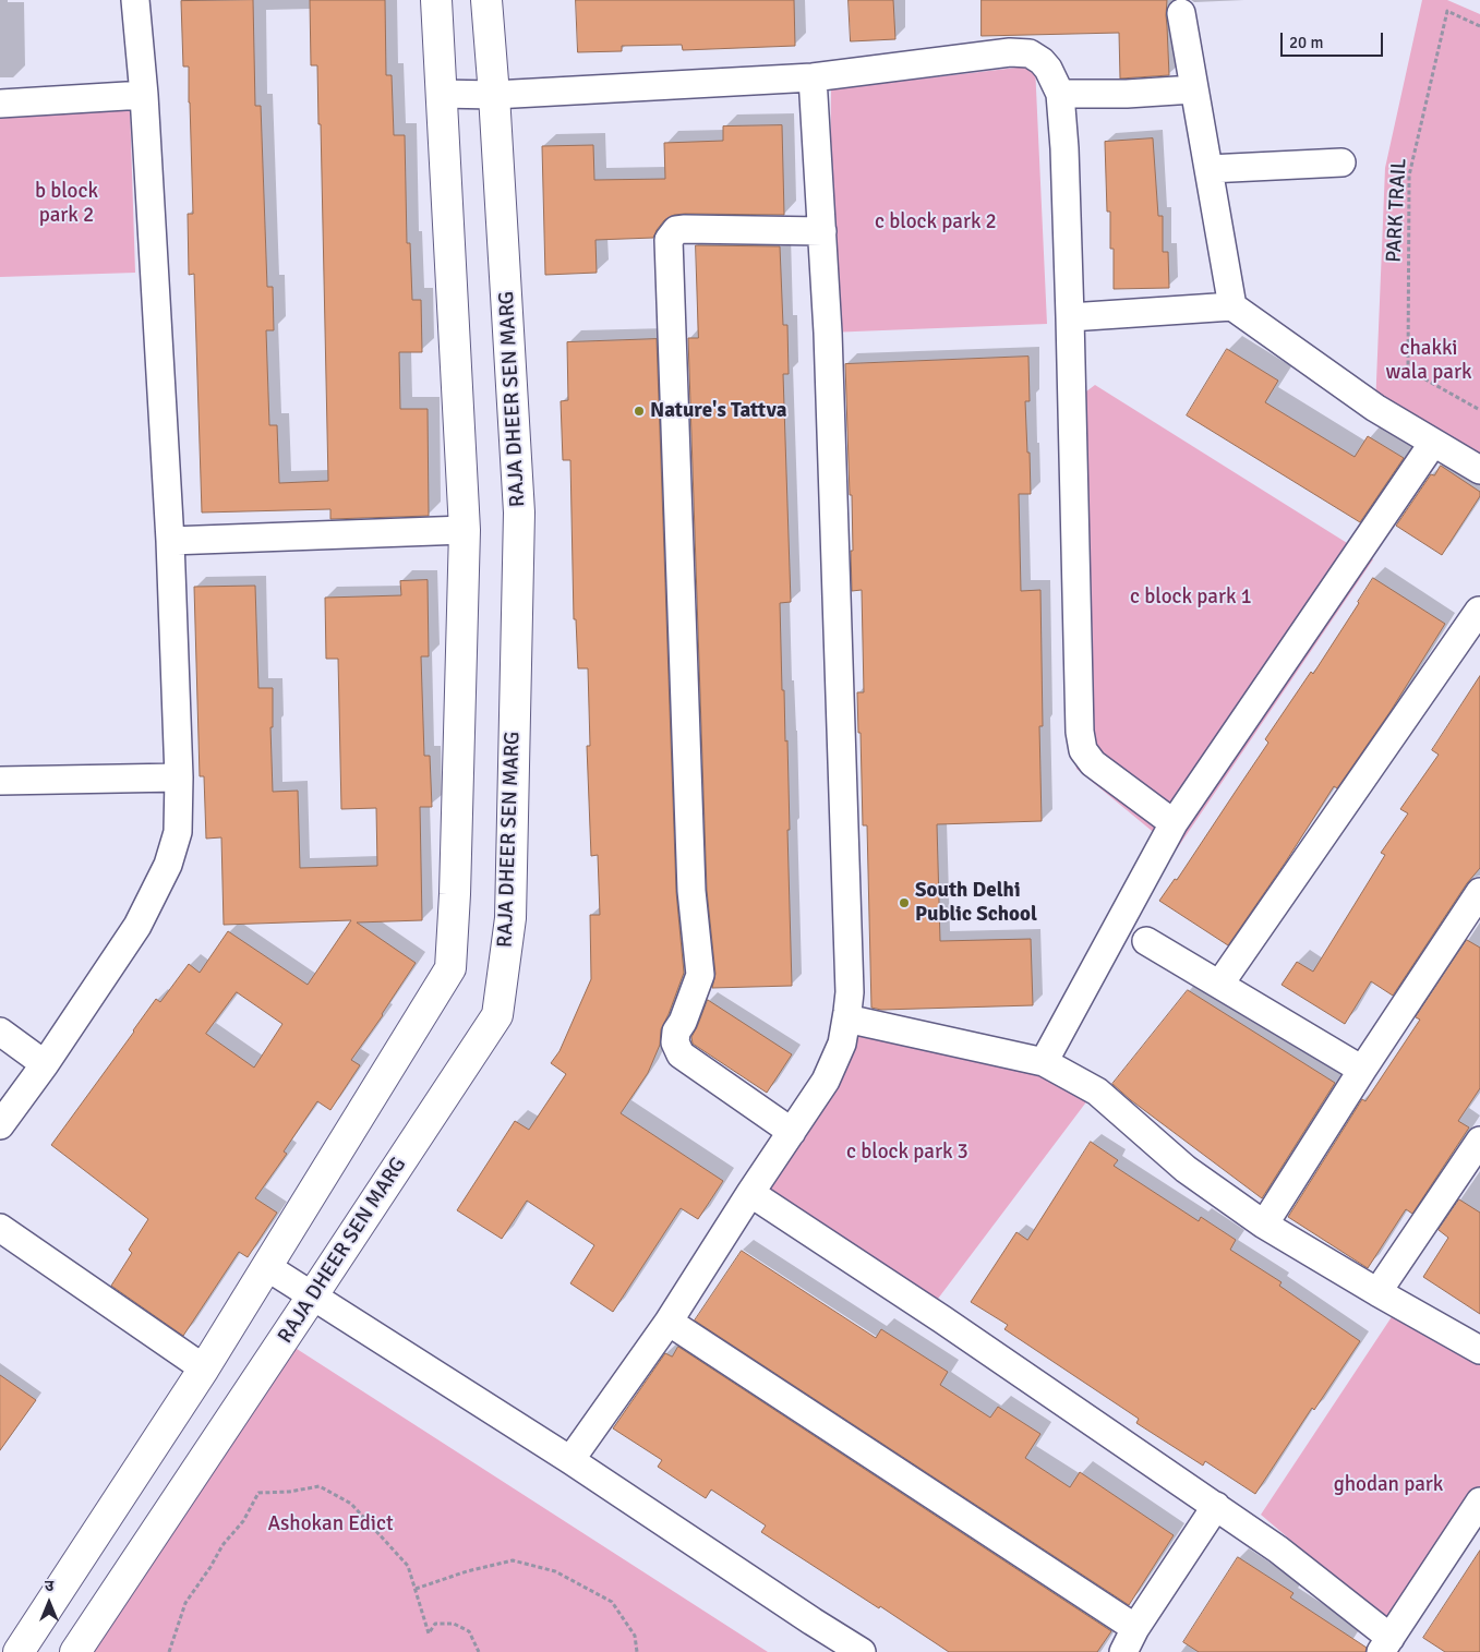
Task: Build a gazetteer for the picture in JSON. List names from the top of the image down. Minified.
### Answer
{"streets":{"street":["RAJA DHEER SEN MARG"],"path":["PARK TRAIL"]},"parks":["b block park 2","c block park 2","chakki wala park","c block park 1","c block park 3","ghodan park","Ashokan Edict"],"places":["Nature's Tattva","South Delhi Public School"],"scale_bar":"20 m","north":"top"}
